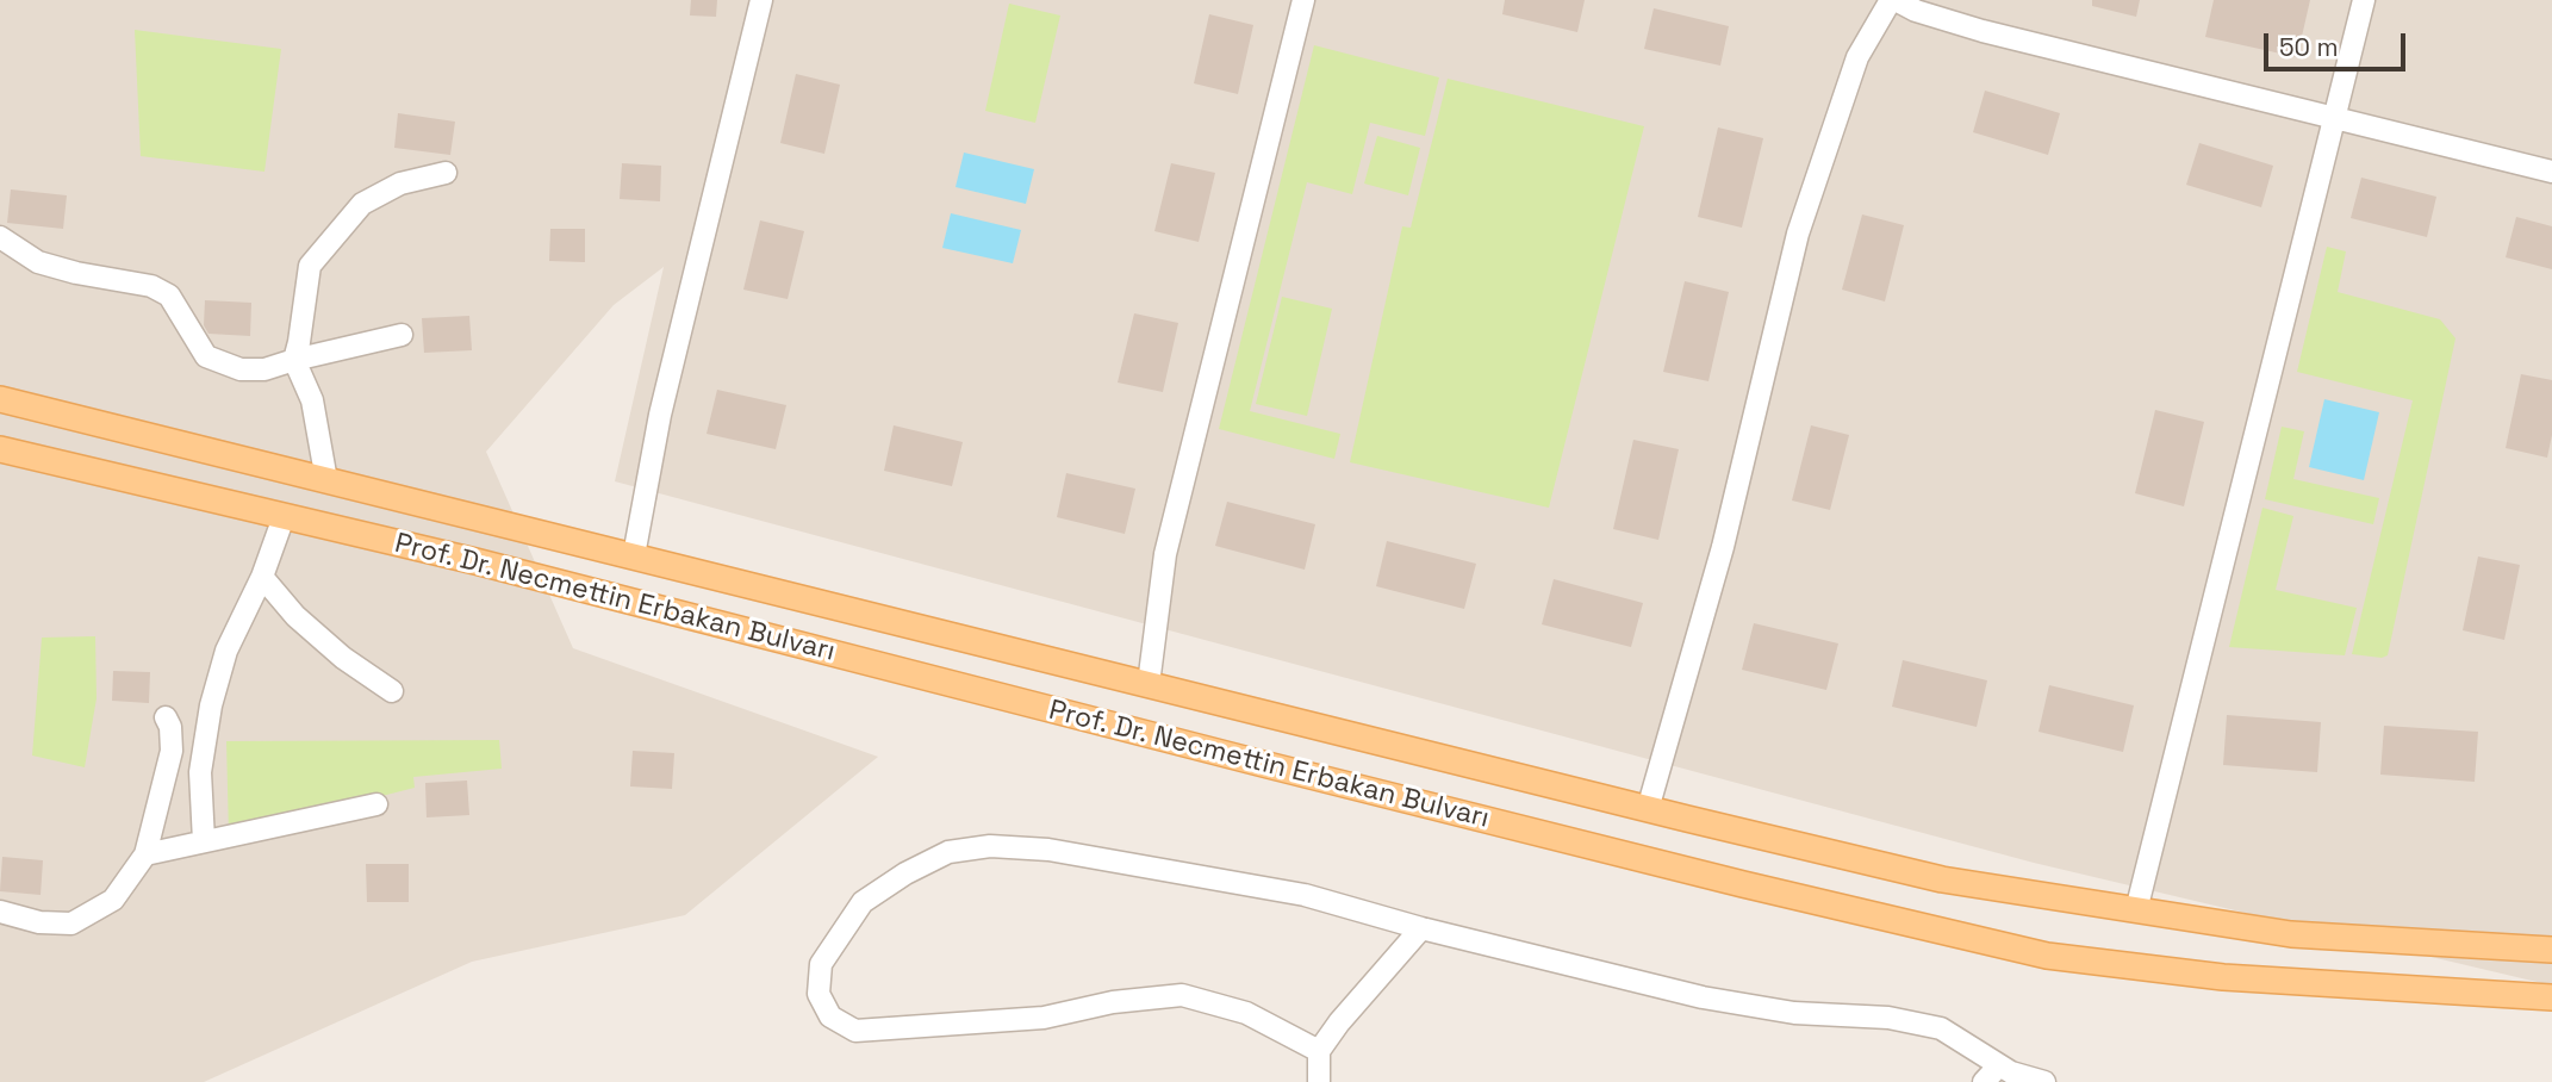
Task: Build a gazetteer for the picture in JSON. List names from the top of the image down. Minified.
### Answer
{"streets":{"main road":["Prof. Dr. Necmettin Erbakan Bulvarı"]},"scale_bar":"50 m"}
